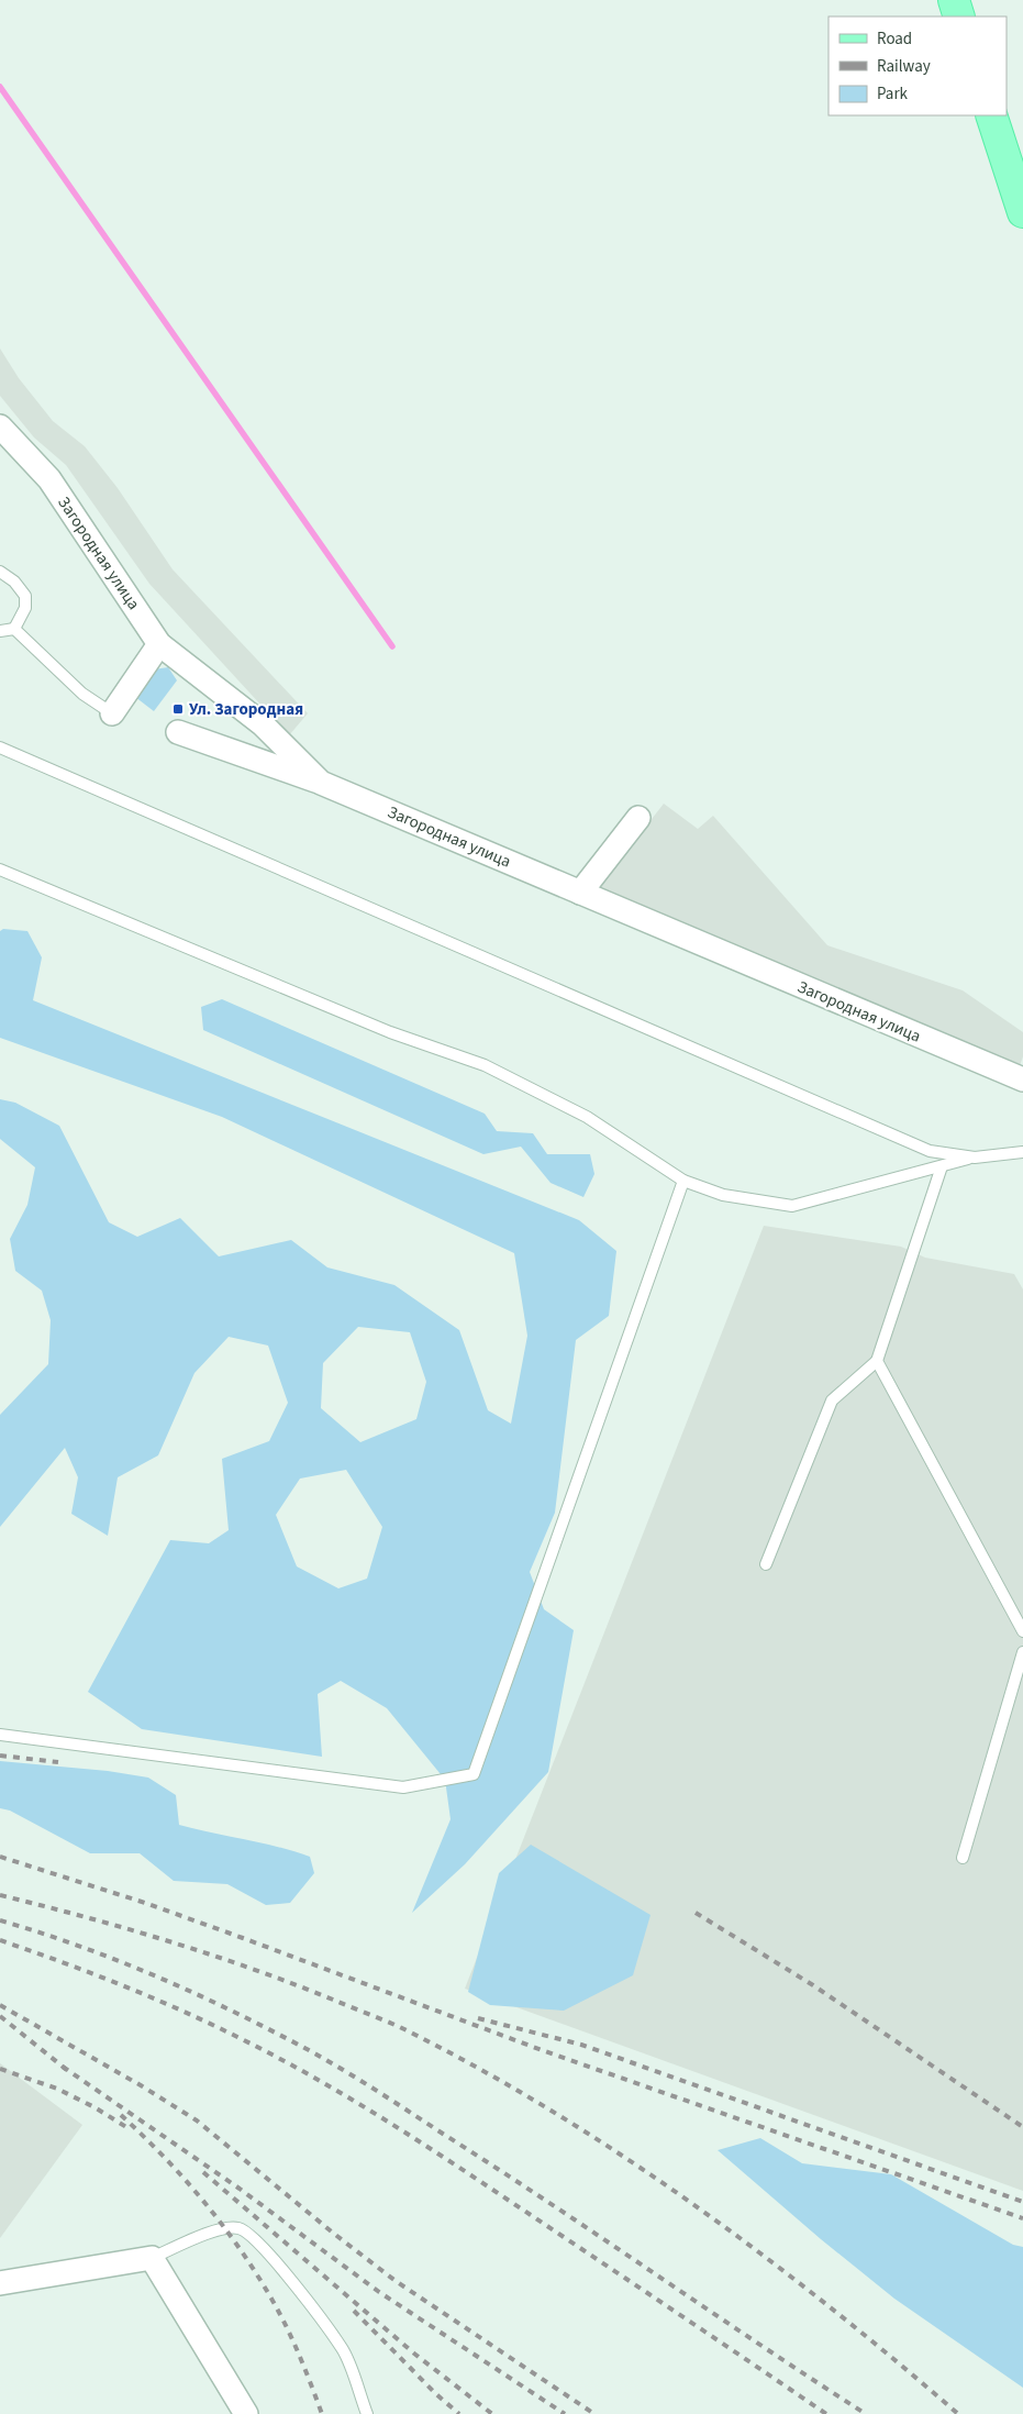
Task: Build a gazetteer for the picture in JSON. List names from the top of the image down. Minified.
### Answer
{"streets":{"street":["Загородная улица"]},"places":{"transit":["Ул. Загородная"]},"legend":["Road","Railway","Park"]}
